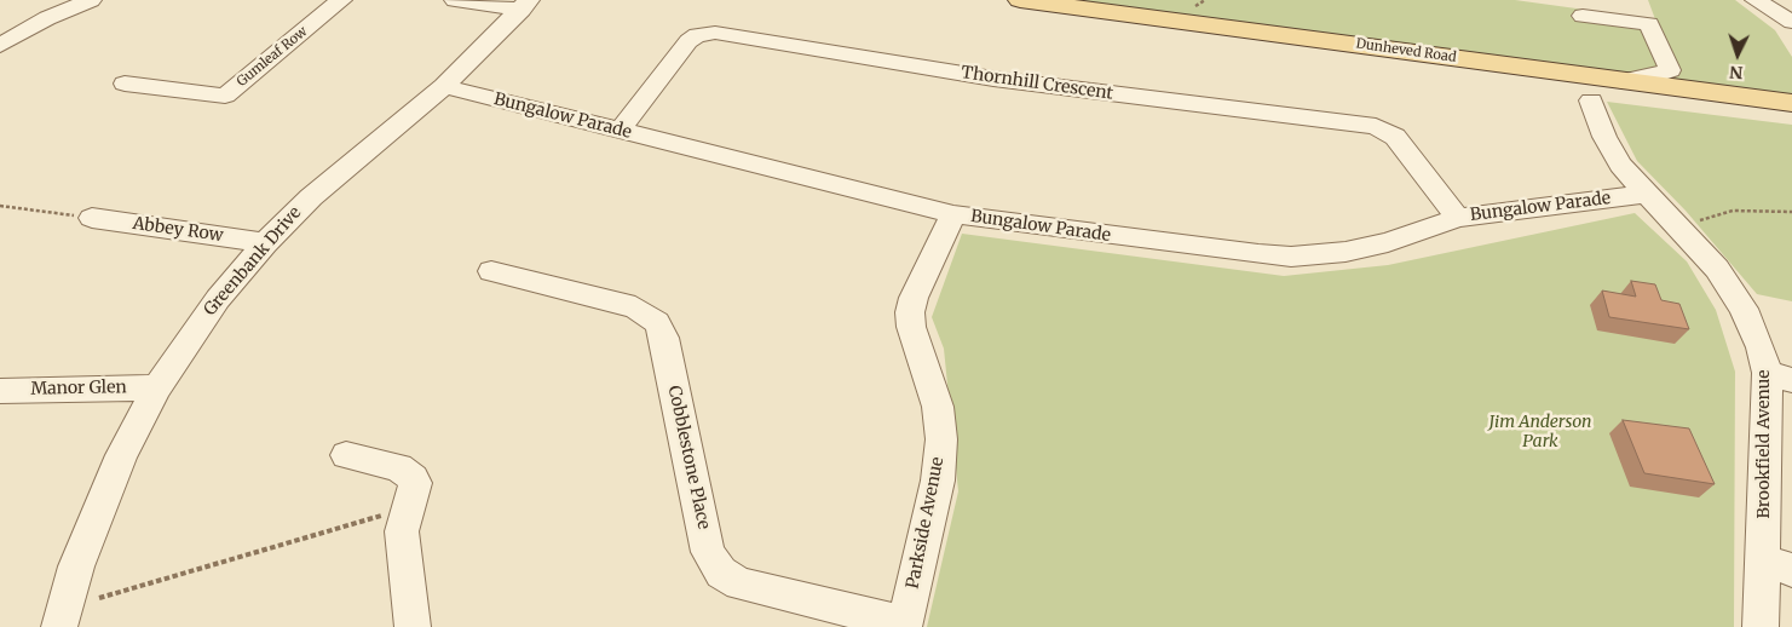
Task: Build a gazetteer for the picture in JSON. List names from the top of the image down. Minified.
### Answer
{"streets":{"main road":["Dunheved Road"],"street":["Gumleaf Row","Thornhill Crescent","Bungalow Parade","Abbey Row","Greenbank Drive","Manor Glen","Brookfield Avenue","Cobblestone Place","Parkside Avenue"]},"crossings":[["Thornhill Crescent","Bungalow Parade"],["Bungalow Parade","Greenbank Drive"],["Bungalow Parade","Brookfield Avenue"],["Bungalow Parade","Parkside Avenue"],["Abbey Row","Greenbank Drive"],["Greenbank Drive","Manor Glen"],["Cobblestone Place","Parkside Avenue"]],"parks":["Jim Anderson Park"],"north":"bottom"}
